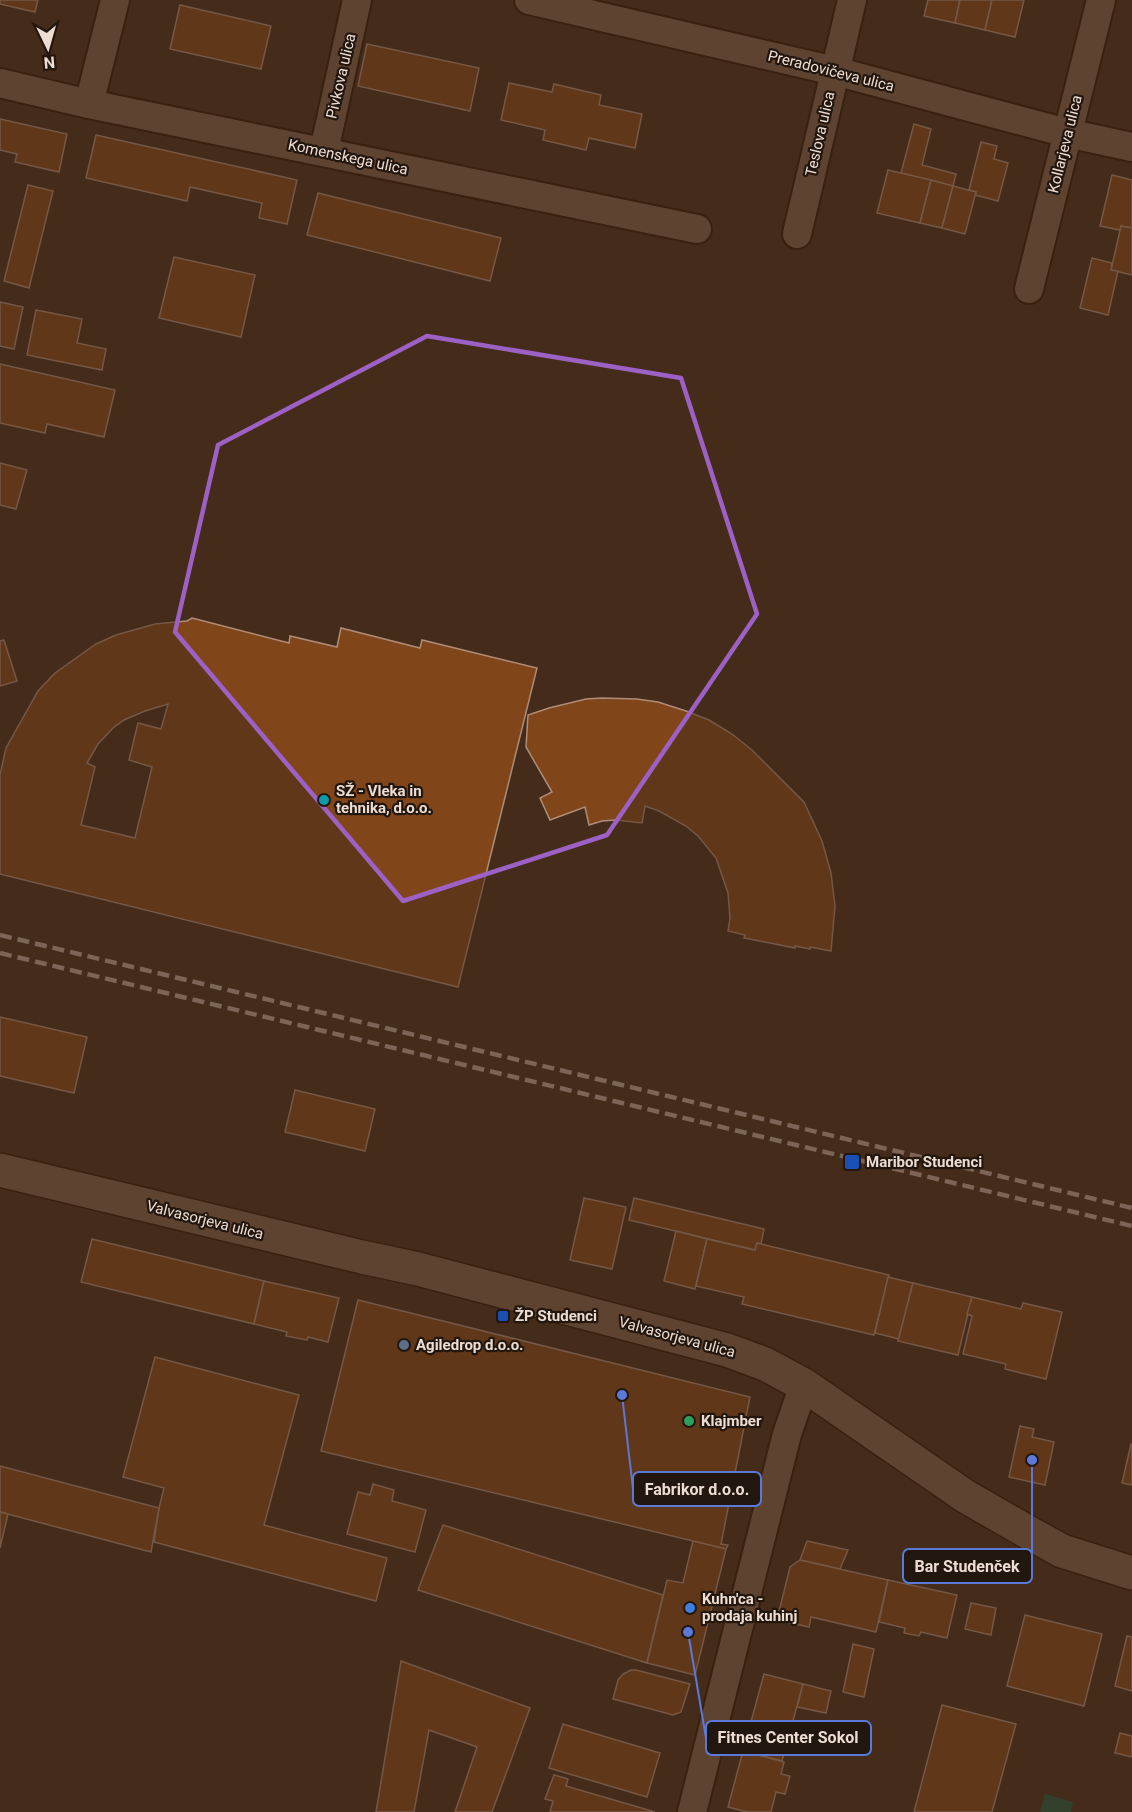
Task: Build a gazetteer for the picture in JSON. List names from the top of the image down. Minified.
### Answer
{"streets":{"street":["Preradovičeva ulica","Pivkova ulica","Teslova ulica","Kollarjeva ulica","Komenskega ulica","Valvasorjeva ulica"]},"crossings":[["Preradovičeva ulica","Teslova ulica"],["Preradovičeva ulica","Kollarjeva ulica"],["Pivkova ulica","Komenskega ulica"]],"places":{"other":["SŽ - Vleka in tehnika, d.o.o.","Agiledrop d.o.o.","Fabrikor d.o.o.","Klajmber","Bar Studenček","Kuhn'ca - prodaja kuhinj","Fitnes Center Sokol"],"transit":["Maribor Studenci","ŽP Studenci"]},"north":"bottom"}
